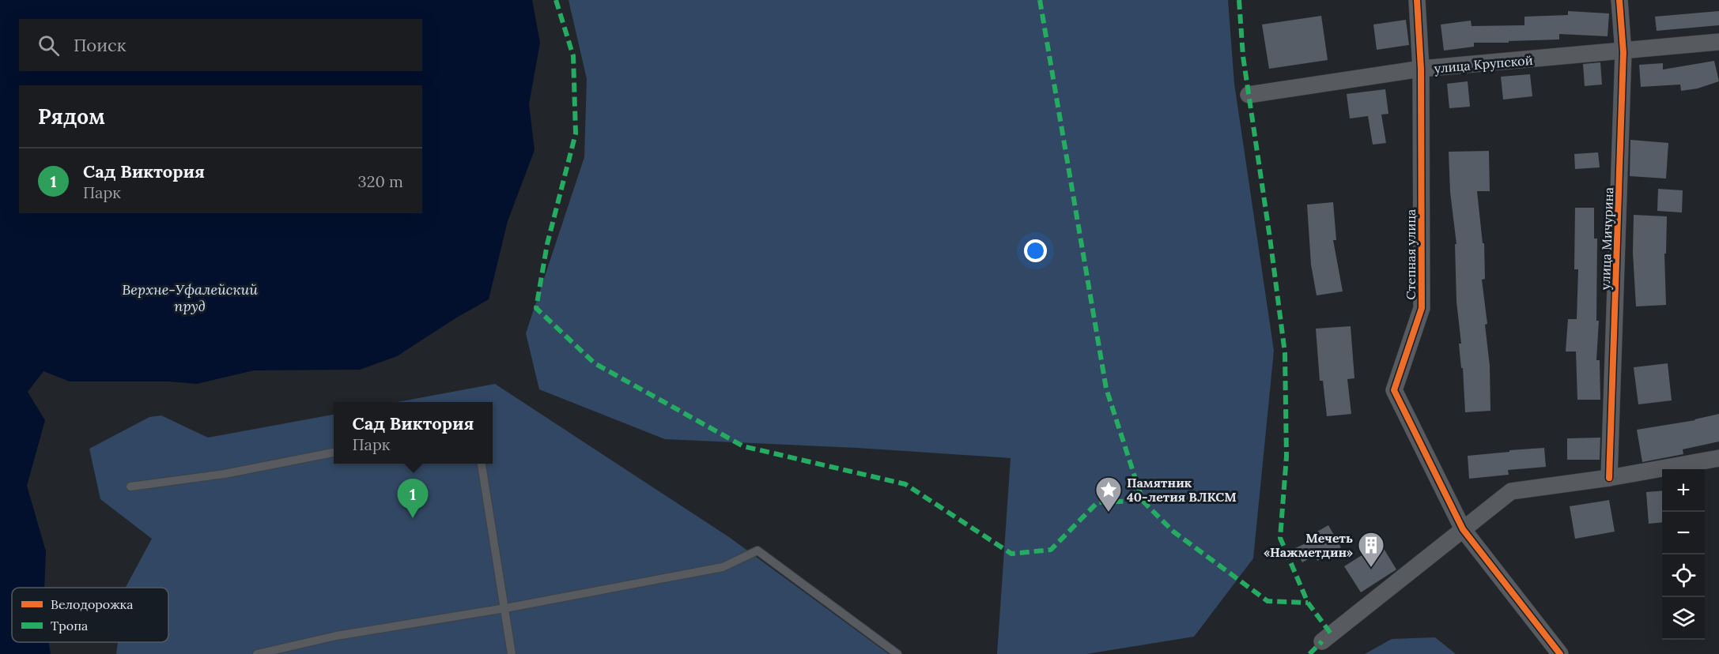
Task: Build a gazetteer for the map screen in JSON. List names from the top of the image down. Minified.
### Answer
{"streets":{"street":["улица Крупской","улица Мичурина","Степная улица"]},"crossings":[["улица Крупской","улица Мичурина"],["улица Крупской","Степная улица"]],"water":["Верхне-Уфалейский пруд"],"places":{"place":["Памятник 40-летия ВЛКСМ"],"building":["Мечеть «Нажметдин»"]},"legend":["Велодорожка","Тропа"],"page":{"search":"Поиск","heading":"Рядом","list":[{"mark":"1","name":"Сад Виктория","note":"Парк","value":"320 m"}],"popup":["Сад Виктория","Парк"],"map_buttons":["+","−"],"pins":"1"}}
